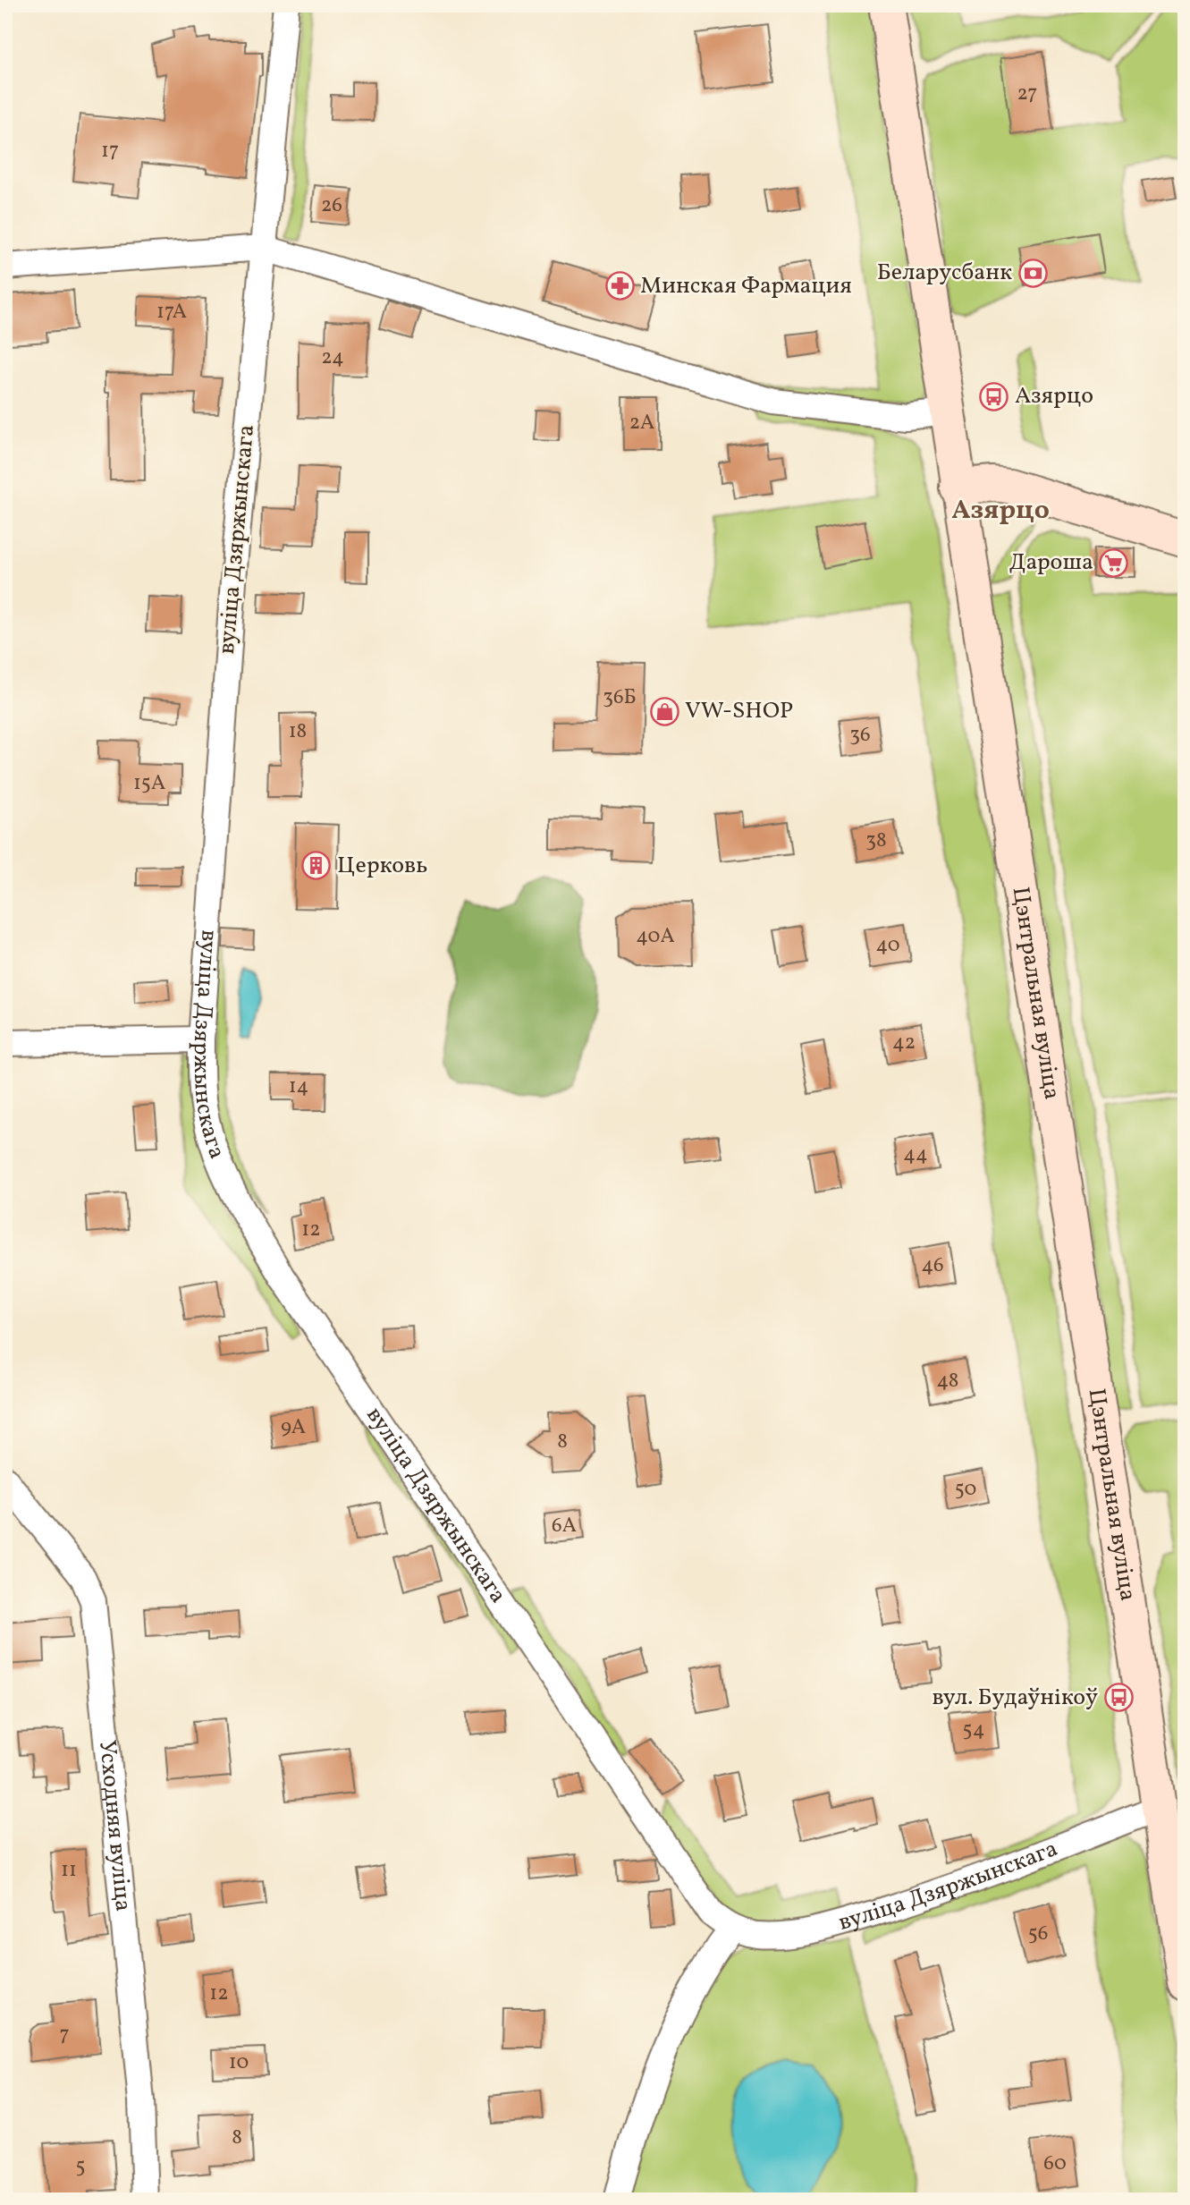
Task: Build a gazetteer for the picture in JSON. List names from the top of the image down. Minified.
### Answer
{"streets":{"main road":["Цэнтральная вуліца"],"street":["вуліца Дзяржынскага","Усходняя вуліца"]},"crossings":[["вуліца Дзяржынскага","Цэнтральная вуліца"]],"districts":["Азярцо"],"places":{"bank":["Беларусбанк"],"pharmacy":["Минская Фармация"],"bus stop":["Азярцо","вул. Будаўнікоў"],"supermarket":["Дароша"],"shop":["VW-SHOP"],"building":["Церковь"]},"house_numbers":["27","17","26","17А","24","2А","36Б","18","36","15А","38","40А","40","42","14","44","12","46","48","9А","8","50","6А","54","11","56","12","7","10","8","60","5"]}
